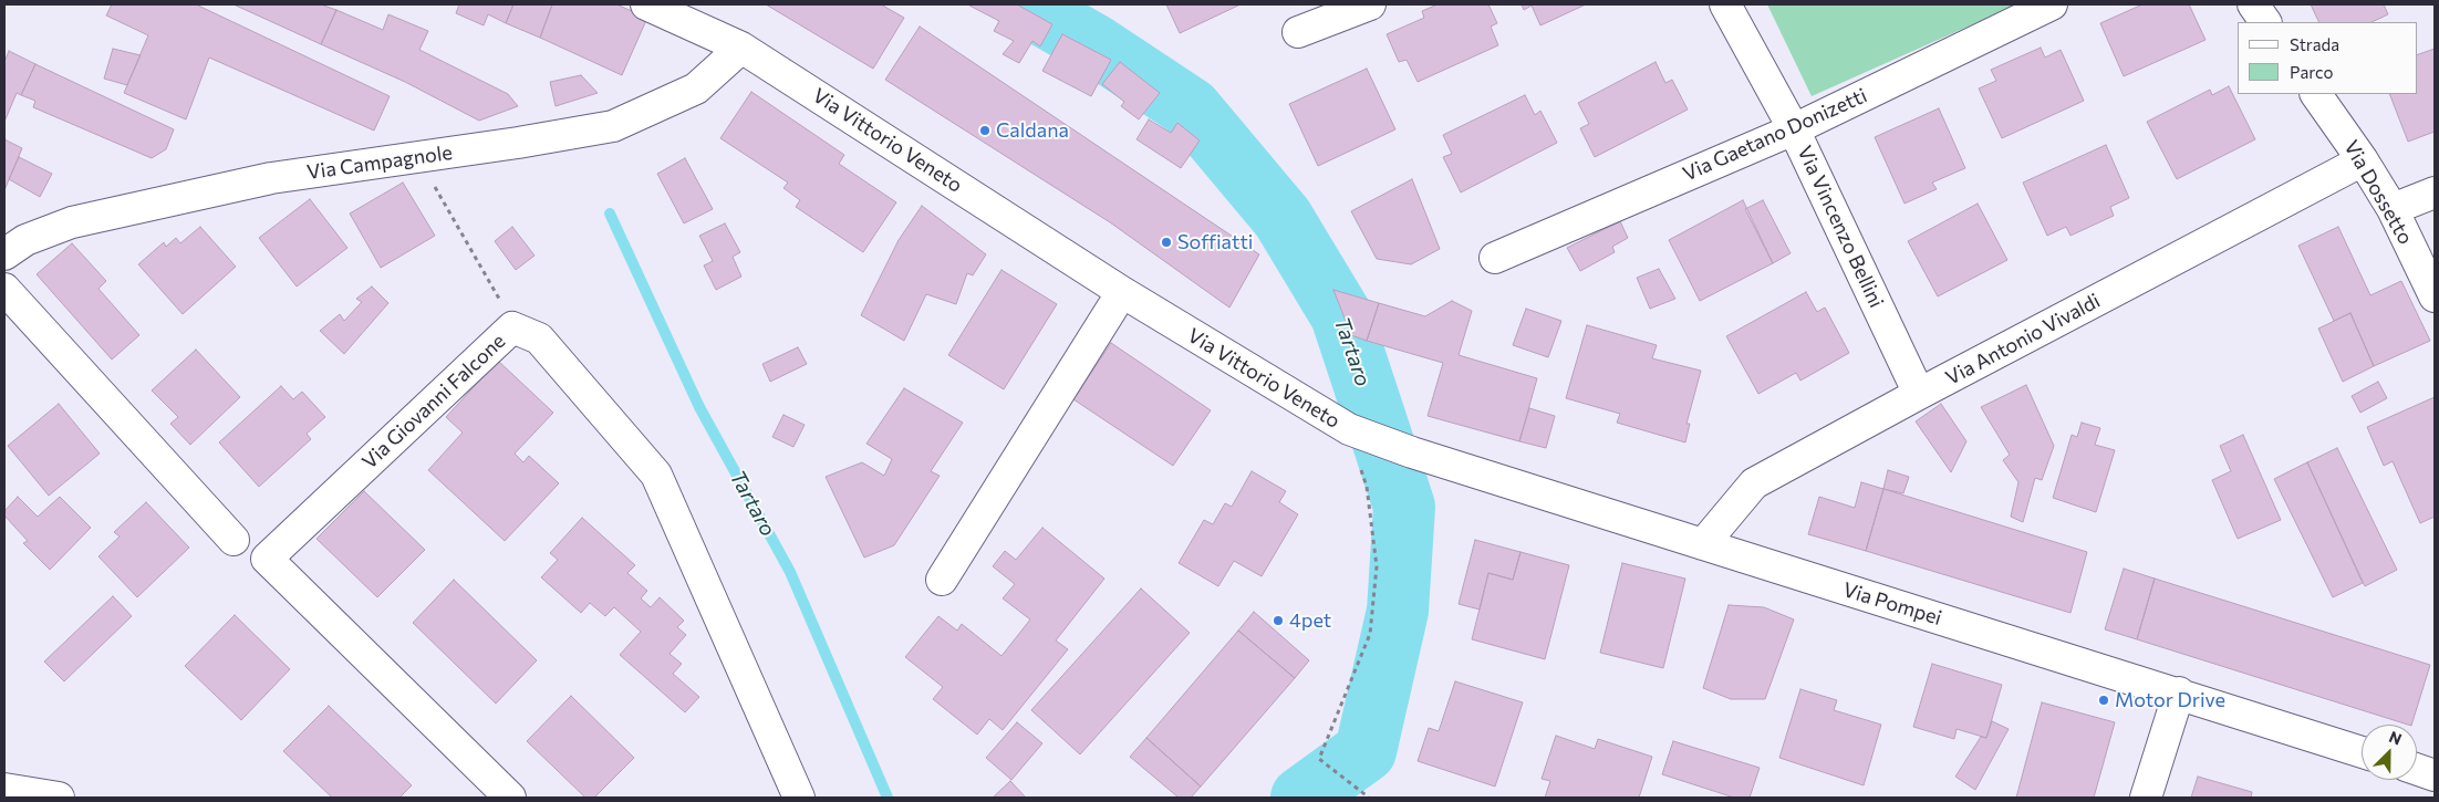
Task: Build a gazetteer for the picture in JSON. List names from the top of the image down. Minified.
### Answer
{"streets":{"street":["Via Gaetano Donizetti","Via Vittorio Veneto","Via Campagnole","Via Dossetto","Via Vincenzo Bellini","Via Antonio Vivaldi","Via Giovanni Falcone","Via Pompei"]},"crossings":[["Via Gaetano Donizetti","Via Vincenzo Bellini"],["Via Vittorio Veneto","Via Campagnole"],["Via Vittorio Veneto","Via Pompei"],["Via Dossetto","Via Antonio Vivaldi"],["Via Vincenzo Bellini","Via Antonio Vivaldi"],["Via Antonio Vivaldi","Via Pompei"]],"water":["Tartaro"],"places":["Caldana","Soffiatti","4pet","Motor Drive"],"legend":["Strada","Parco"],"north":"top right"}
